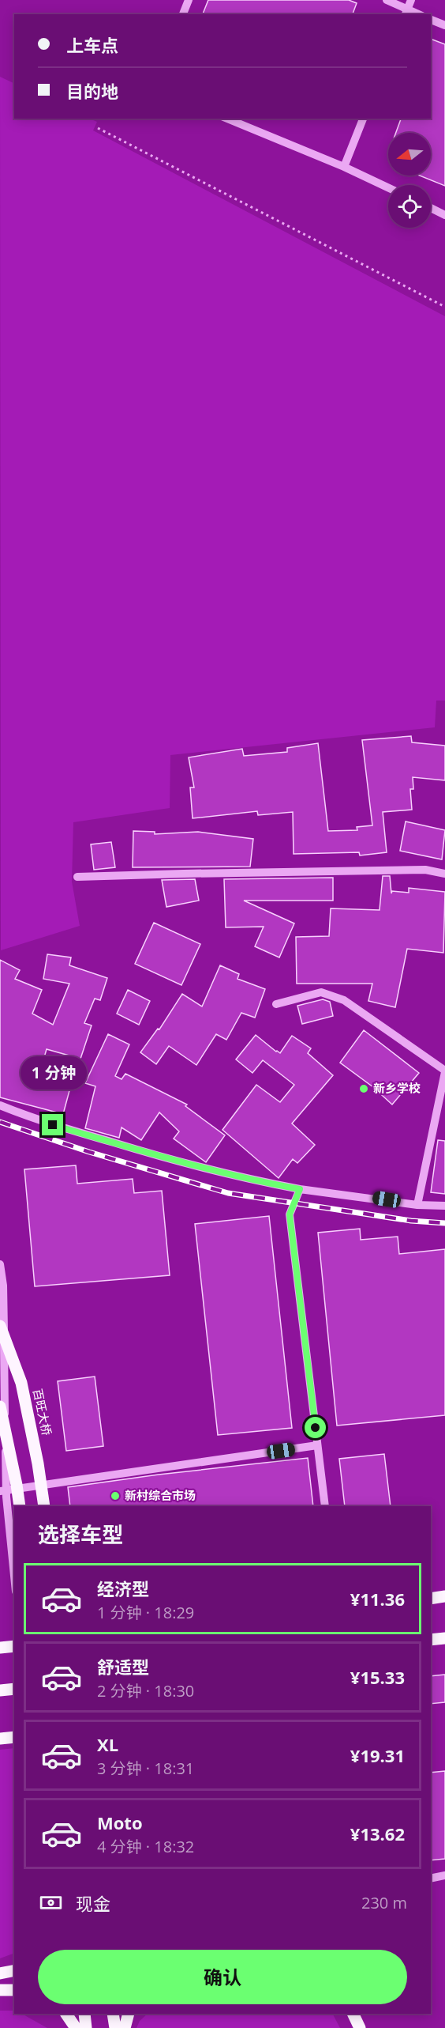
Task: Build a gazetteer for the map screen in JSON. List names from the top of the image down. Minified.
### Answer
{"streets":{"main road":["百旺大桥"]},"places":["新乡学校","新村综合市场"],"north":"left","page":{"banner":["上车点","目的地"],"bubble":"1 分钟","heading":"选择车型","list":[{"name":"经济型","note":"1 分钟 · 18:29","value":"¥11.36"},{"name":"舒适型","note":"2 分钟 · 18:30","value":"¥15.33"},{"name":"XL","note":"3 分钟 · 18:31","value":"¥19.31"},{"name":"Moto","note":"4 分钟 · 18:32","value":"¥13.62"}],"pay":["现金","230 m"],"buttons":"确认"}}
